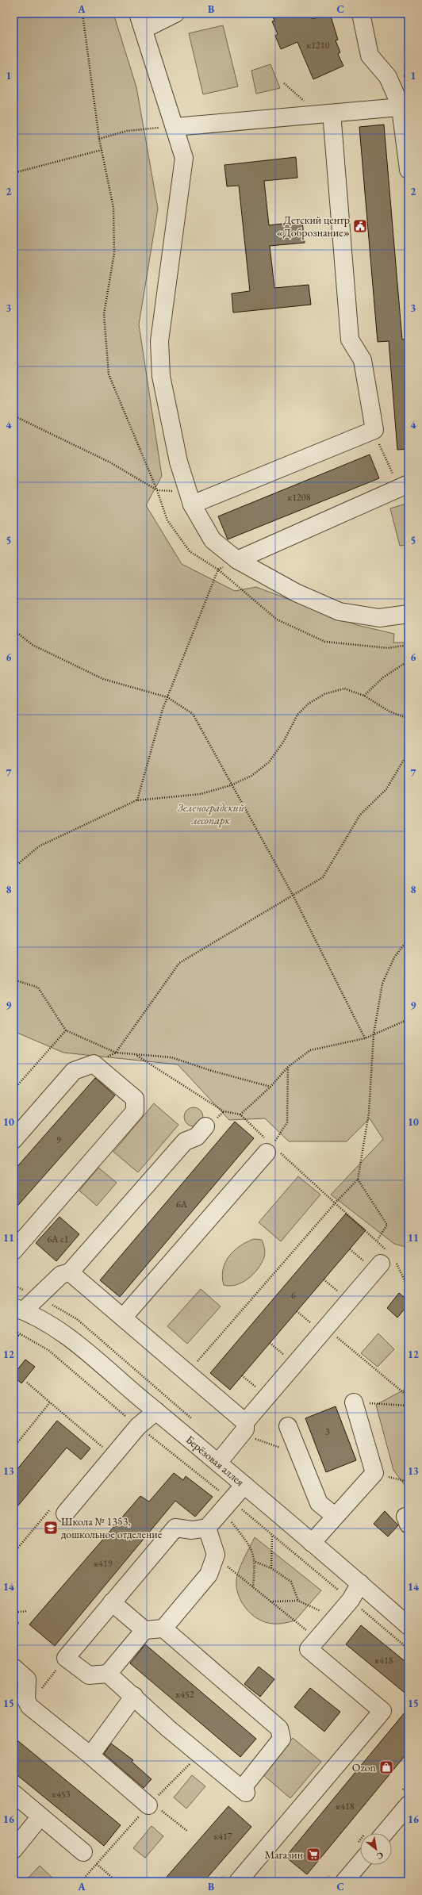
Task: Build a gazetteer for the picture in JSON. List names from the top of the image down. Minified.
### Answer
{"streets":{"street":["Берёзовая аллея"]},"parks":["Зеленоградский лесопарк"],"places":{"public building":["Детский центр «Добрознание»"],"school or university":["Школа № 1353, дошкольное отделение"],"shop":["Ozon"],"supermarket":["Магазин"]},"house_numbers":["к1210","к1208","9","6А","6А с1","6","3","к419","к418","к452","к453","к418","к417"],"north":"bottom right","grid":{"columns":["A","B","C"],"rows":["1","2","3","4","5","6","7","8","9","10","11","12","13","14","15","16"]}}
